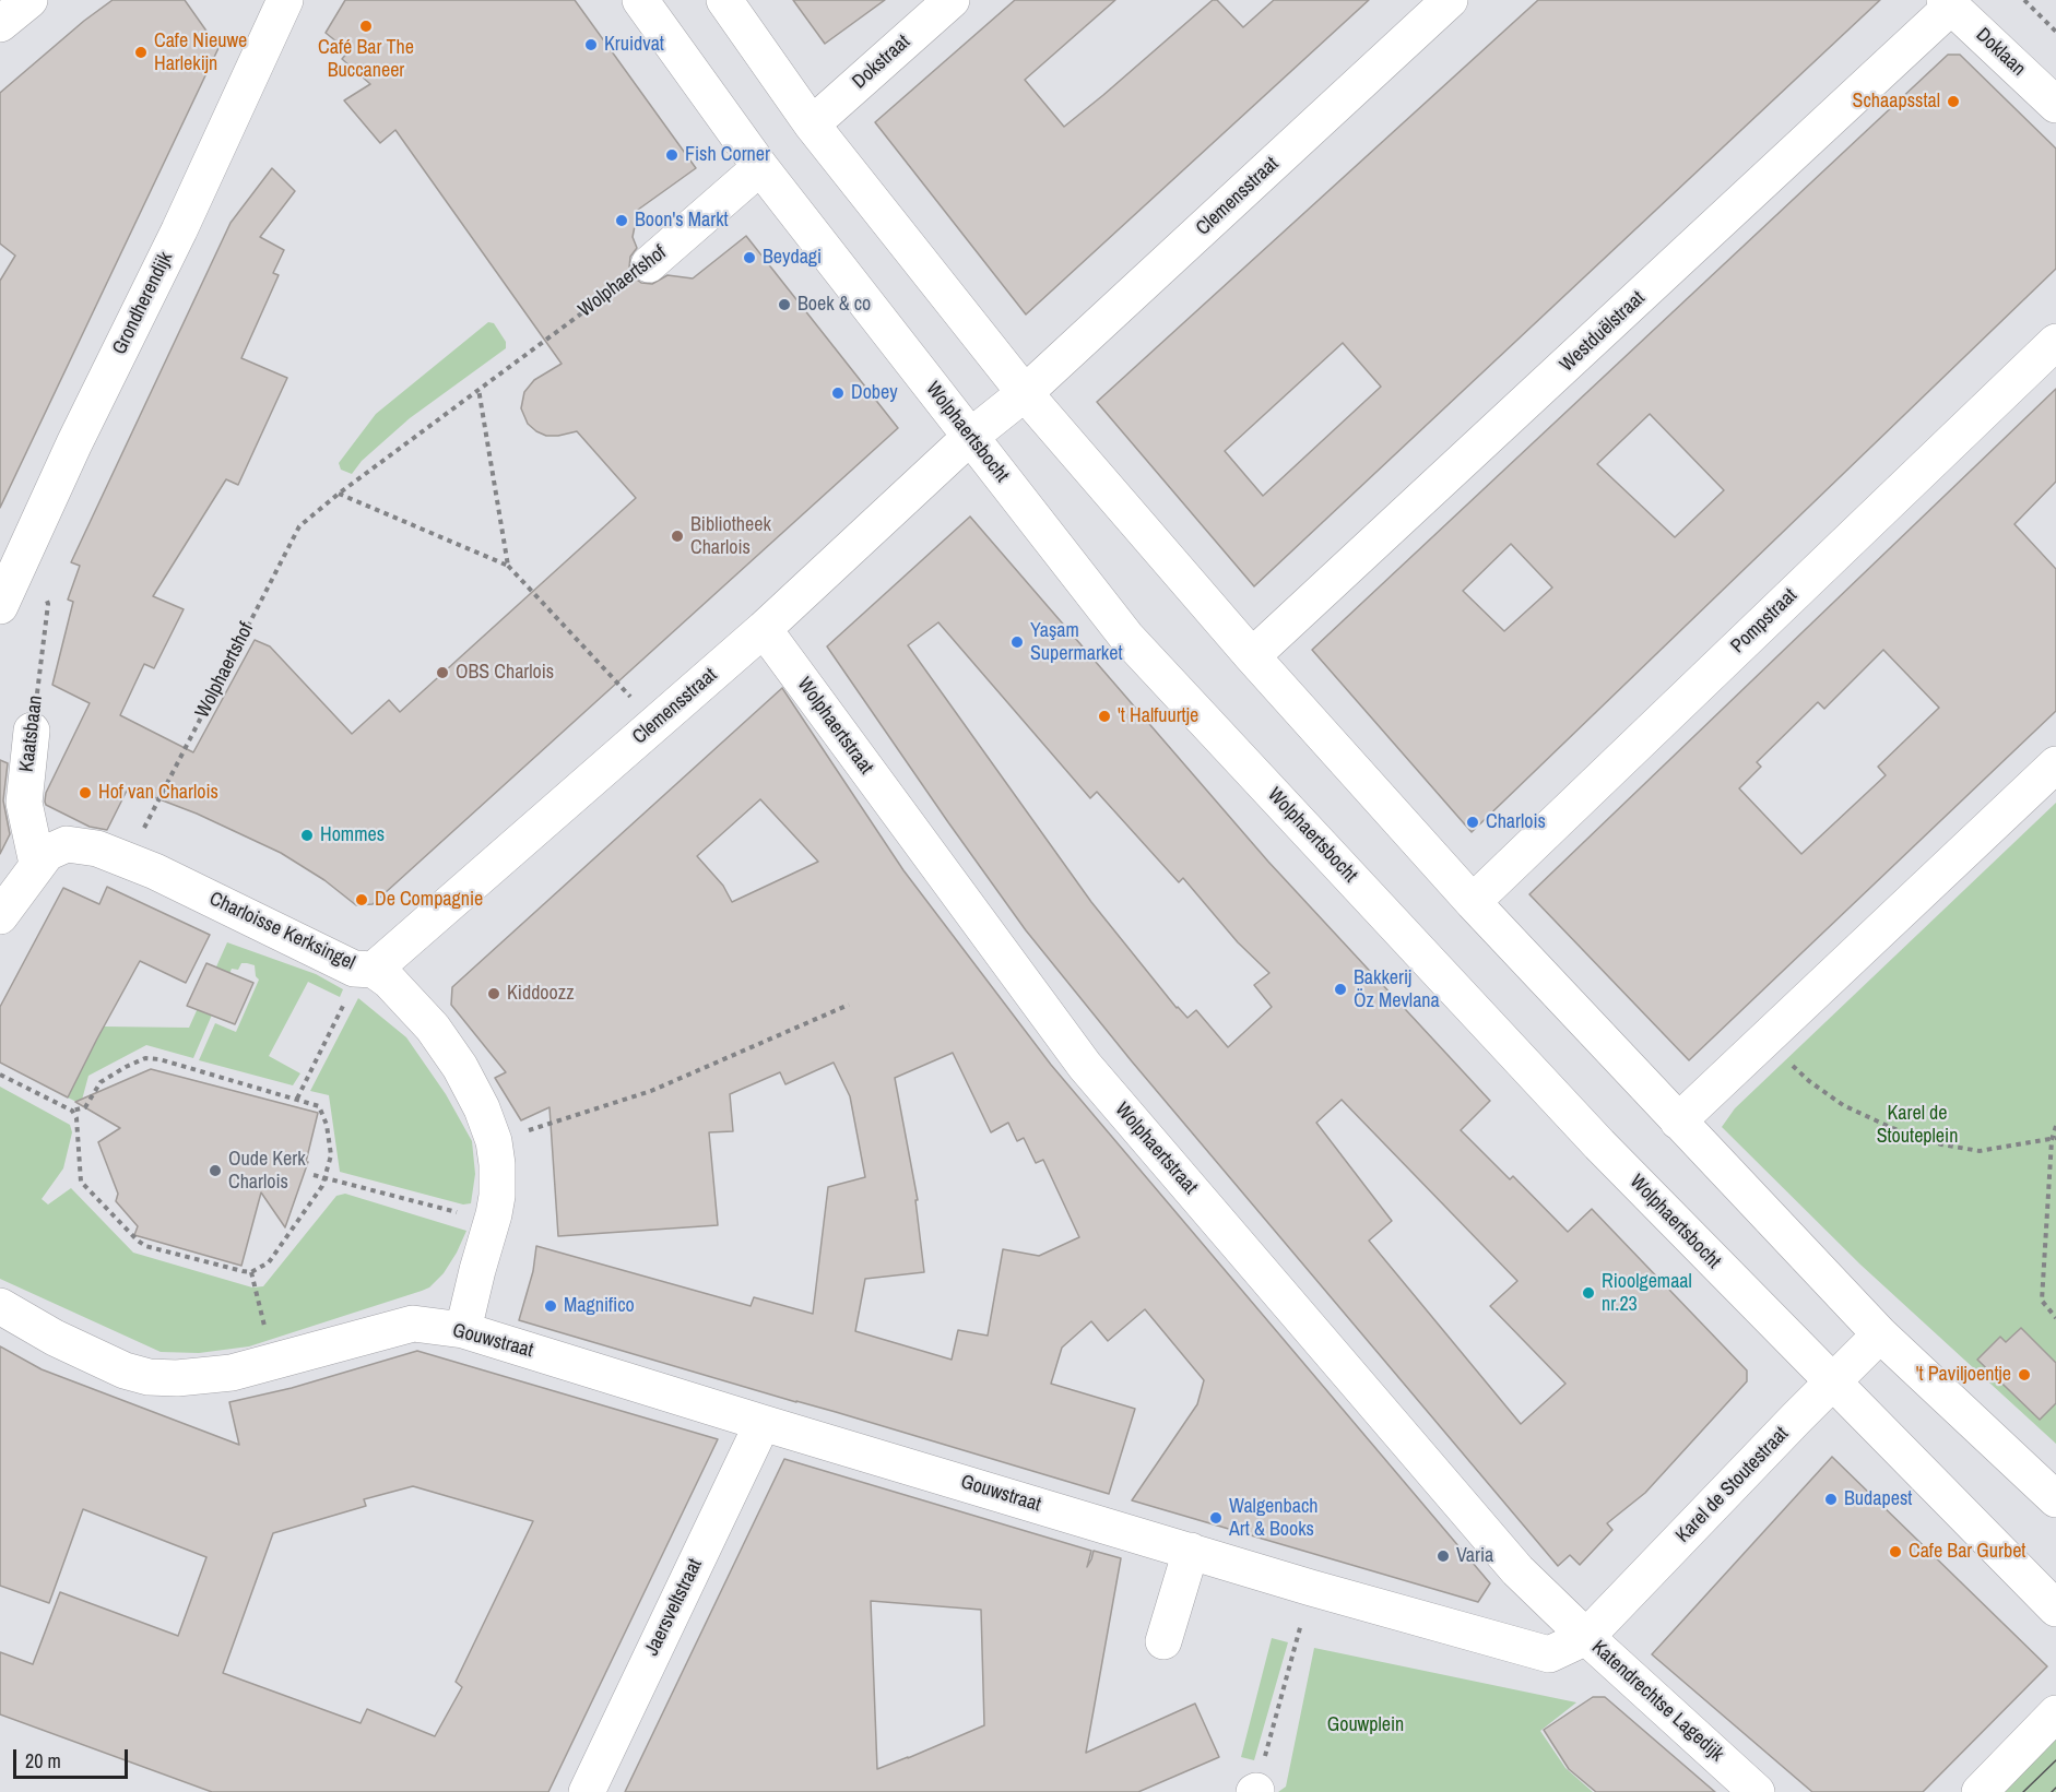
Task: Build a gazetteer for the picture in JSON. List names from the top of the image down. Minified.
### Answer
{"streets":{"street":["Doklaan","Dokstraat","Clemensstraat","Wolphaertshof","Grondherendijk","Westduëlstraat","Wolphaertsbocht","Pompstraat","Wolphaertstraat","Kaatsbaan","Charloisse Kerksingel","Gouwstraat","Karel de Stoutestraat","Jaersveltstraat","Katendrechtse Lagedijk"]},"crossings":[["Doklaan","Westduëlstraat"],["Clemensstraat","Wolphaertsbocht"],["Clemensstraat","Wolphaertstraat"],["Clemensstraat","Charloisse Kerksingel"],["Wolphaertshof","Wolphaertsbocht"],["Wolphaertshof","Charloisse Kerksingel"],["Grondherendijk","Kaatsbaan"],["Wolphaertsbocht","Karel de Stoutestraat"],["Wolphaertstraat","Gouwstraat"],["Wolphaertstraat","Karel de Stoutestraat"],["Wolphaertstraat","Katendrechtse Lagedijk"],["Kaatsbaan","Charloisse Kerksingel"],["Charloisse Kerksingel","Gouwstraat"],["Gouwstraat","Karel de Stoutestraat"],["Gouwstraat","Jaersveltstraat"],["Gouwstraat","Katendrechtse Lagedijk"],["Karel de Stoutestraat","Katendrechtse Lagedijk"]],"parks":["Karel de Stouteplein","Gouwplein"],"places":["Café Bar The Buccaneer","Kruidvat","Cafe Nieuwe Harlekijn","Schaapsstal","Fish Corner","Boon's Markt","Beydagi","Boek & co","Dobey","Bibliotheek Charlois","Yaşam Supermarket","OBS Charlois","'t Halfuurtje","Hof van Charlois","Charlois","Hommes","De Compagnie","Bakkerij Öz Mevlana","Kiddoozz","Oude Kerk Charlois","Rioolgemaal nr.23","Magnifico","'t Paviljoentje","Budapest","Walgenbach Art & Books","Cafe Bar Gurbet","Varia"],"scale_bar":"20 m"}
